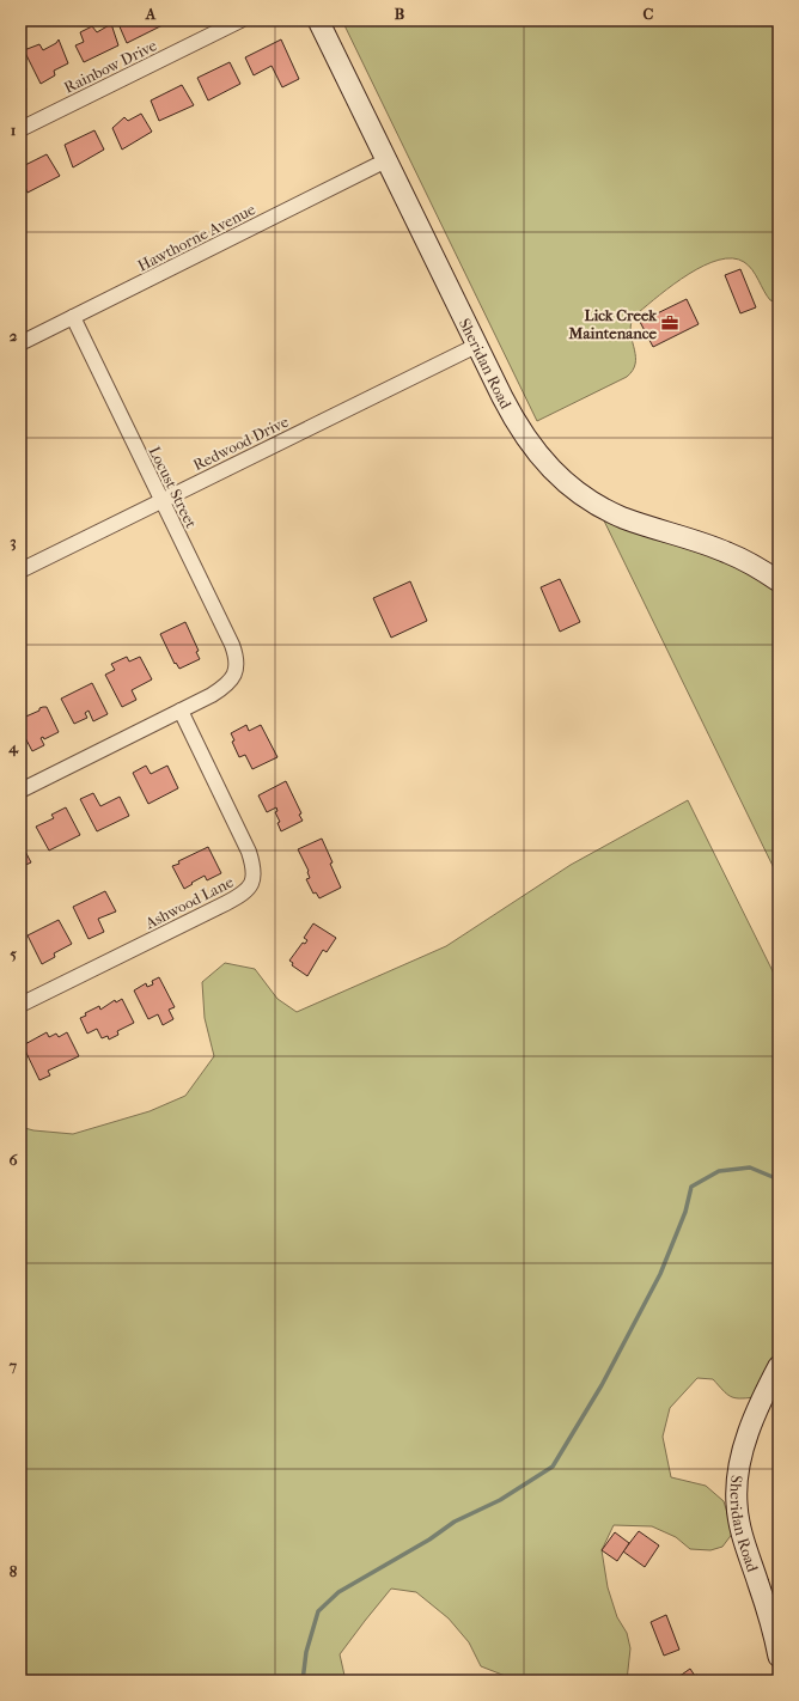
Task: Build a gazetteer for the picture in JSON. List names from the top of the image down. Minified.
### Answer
{"streets":{"street":["Rainbow Drive","Hawthorne Avenue","Sheridan Road","Redwood Drive","Locust Street","Ashwood Lane"]},"crossings":[["Hawthorne Avenue","Sheridan Road"],["Hawthorne Avenue","Locust Street"],["Sheridan Road","Redwood Drive"],["Redwood Drive","Locust Street"],["Locust Street","Ashwood Lane"]],"places":{"office":["Lick Creek Maintenance"]},"grid":{"columns":["A","B","C"],"rows":["1","2","3","4","5","6","7","8"]}}
